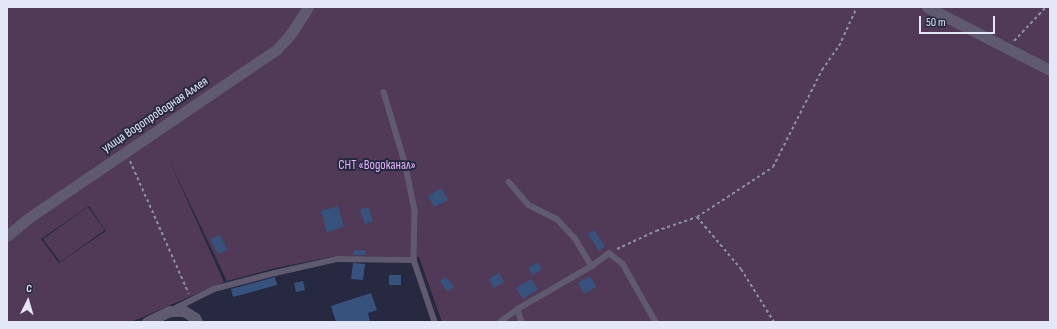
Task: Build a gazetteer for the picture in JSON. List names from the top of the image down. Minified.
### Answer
{"streets":{"street":["улица Водопроводная Аллея"]},"parks":["СНТ «Водоканал»"],"scale_bar":"50 m","north":"top"}
